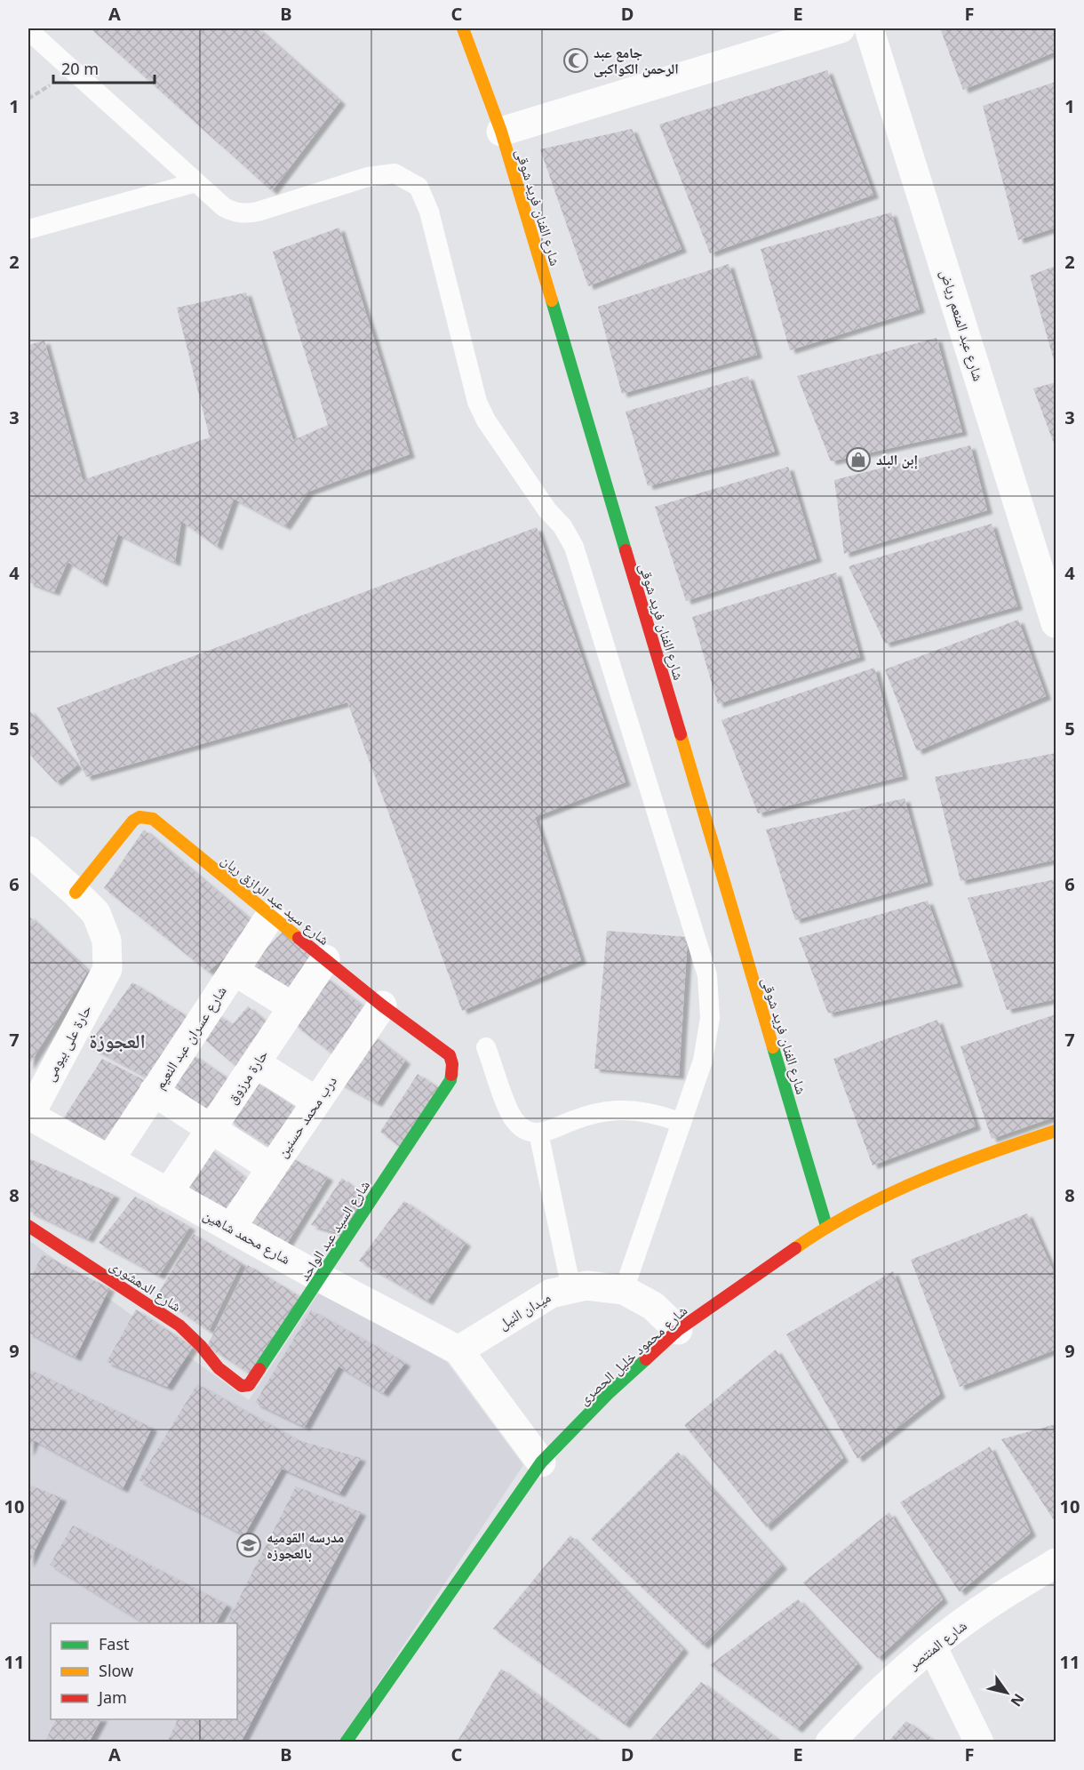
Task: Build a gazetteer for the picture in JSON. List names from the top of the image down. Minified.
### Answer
{"streets":{"street":["شارع الفنان فريد شوقى","شارع عبد المنعم رياض","شارع سيد عبد الرازق ريان","شارع عسران عبد النعيم","حارة على بيومى","حارة مرزوق","درب محمد حسنين","شارع السيد عبد الواحد","شارع محمد شاهين","شارع الدهشورى","ميدان النيل","شارع محمود خليل الحصرى","شارع المنتصر"]},"crossings":[["شارع الفنان فريد شوقى","شارع محمود خليل الحصرى"],["شارع سيد عبد الرازق ريان","شارع عسران عبد النعيم"],["شارع سيد عبد الرازق ريان","حارة على بيومى"],["شارع سيد عبد الرازق ريان","حارة مرزوق"],["شارع سيد عبد الرازق ريان","درب محمد حسنين"],["شارع سيد عبد الرازق ريان","شارع السيد عبد الواحد"],["شارع عسران عبد النعيم","شارع محمد شاهين"],["حارة على بيومى","شارع محمد شاهين"],["حارة مرزوق","شارع محمد شاهين"],["درب محمد حسنين","شارع محمد شاهين"],["شارع السيد عبد الواحد","شارع محمد شاهين"],["شارع السيد عبد الواحد","شارع الدهشورى"],["شارع محمد شاهين","ميدان النيل"],["شارع محمد شاهين","شارع محمود خليل الحصرى"],["ميدان النيل","شارع محمود خليل الحصرى"]],"districts":["العجوزة"],"places":{"mosque":["جامع عبد الرحمن الكواكبى"],"shop":["إبن البلد"],"school or university":["مدرسه القوميه بالعجوزه"]},"legend":["Fast","Slow","Jam"],"scale_bar":"20 m","north":"bottom right","grid":{"columns":["A","B","C","D","E","F"],"rows":["1","2","3","4","5","6","7","8","9","10","11"]}}
